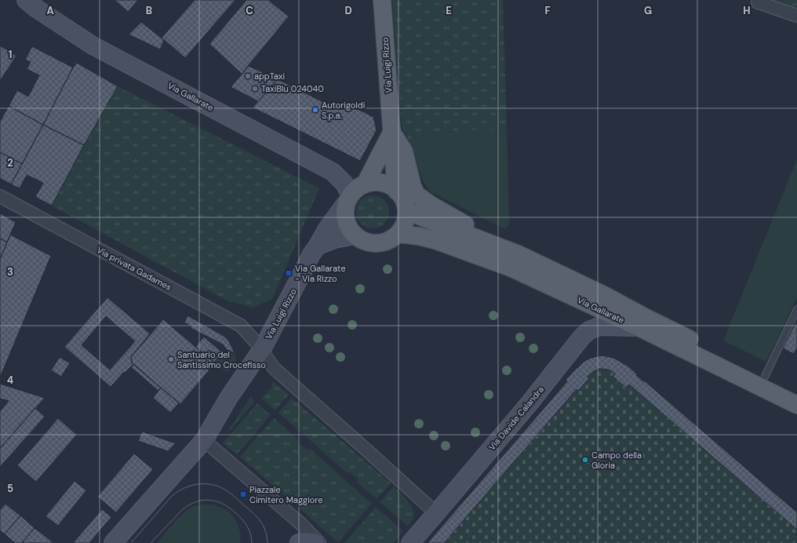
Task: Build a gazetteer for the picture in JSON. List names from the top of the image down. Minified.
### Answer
{"streets":{"main road":["Via Luigi Rizzo","Via Gallarate","Via Davide Calandra"],"street":["Via privata Gadames"]},"crossings":[["Via Luigi Rizzo","Via Gallarate"],["Via Luigi Rizzo","Via privata Gadames"],["Via Gallarate","Via Davide Calandra"]],"places":{"other":["appTaxi","TaxiBlu 024040","Autorigoldi S.p.a.","Santuario del Santissimo Crocefisso","Campo della Gloria"],"transit":["Via Gallarate - Via Rizzo","Piazzale Cimitero Maggiore"]},"grid":{"columns":["A","B","C","D","E","F","G","H"],"rows":["1","2","3","4","5"]}}
